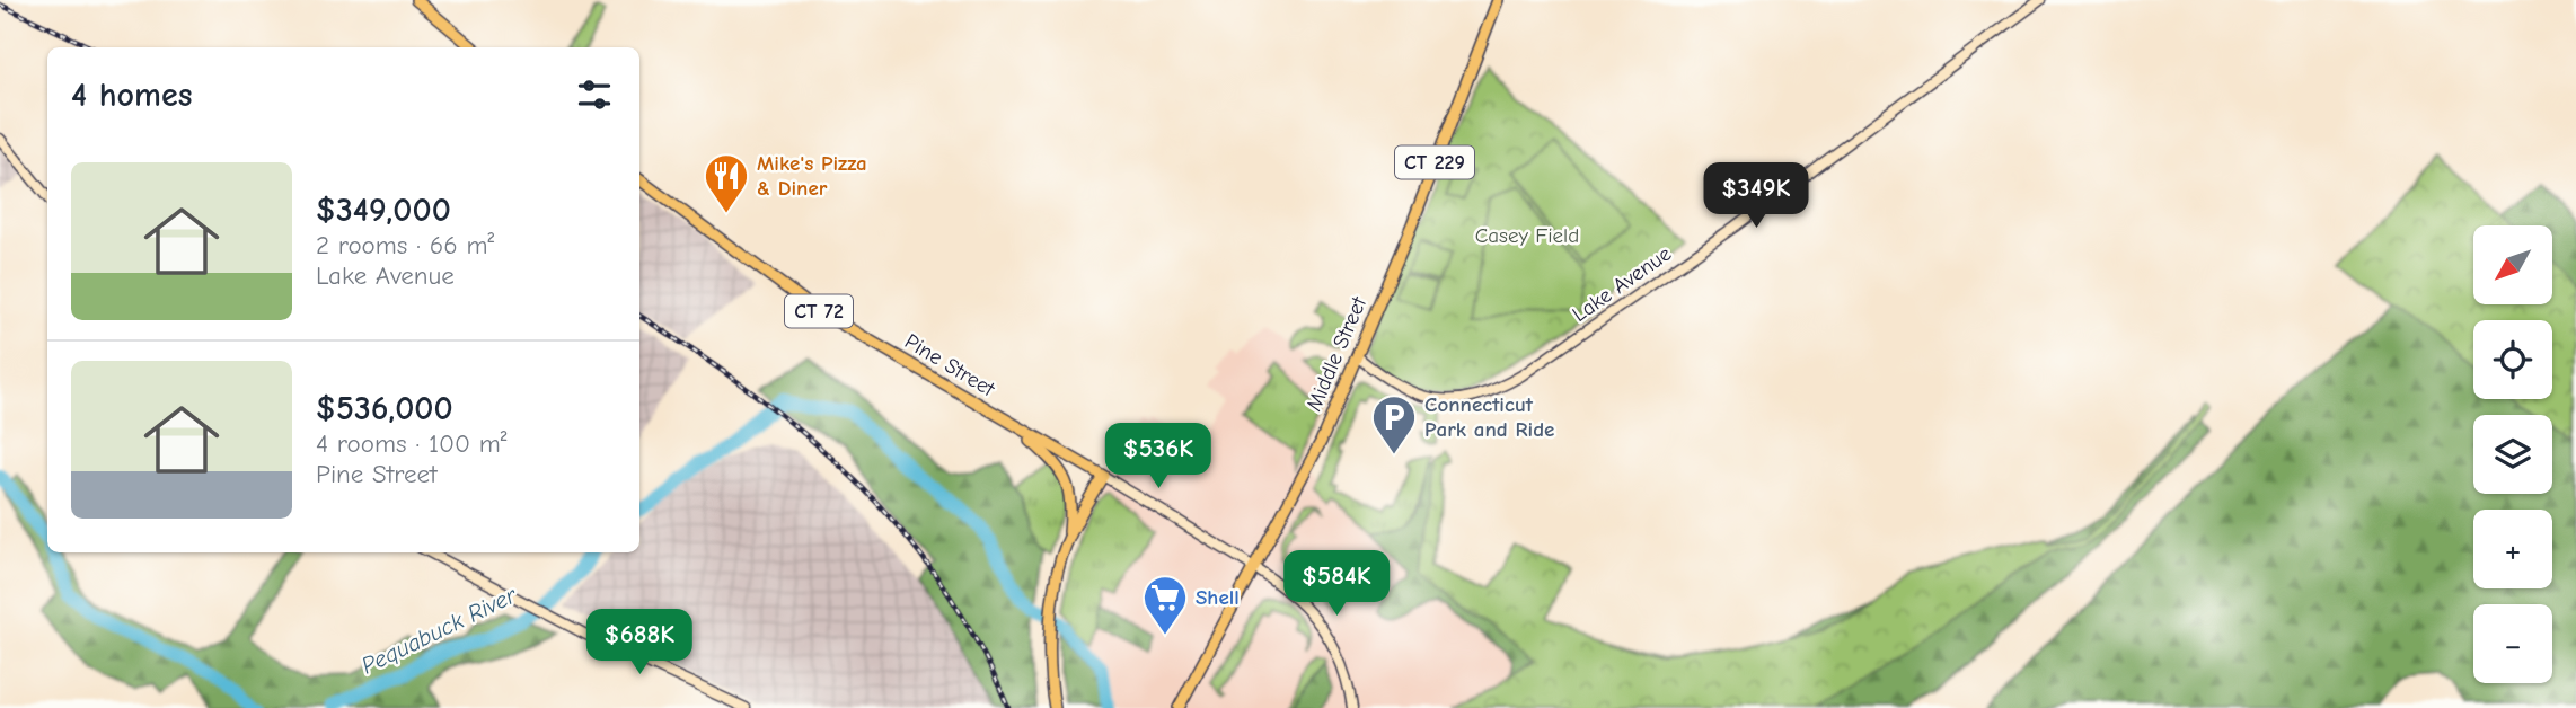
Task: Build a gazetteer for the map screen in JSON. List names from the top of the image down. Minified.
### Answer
{"streets":{"main road":["CT 229","Lake Avenue","CT 72","Middle Street","Pine Street"]},"crossings":[["Lake Avenue","Middle Street"],["CT 72","Pine Street"],["Middle Street","Pine Street"]],"water":["Pequabuck River"],"parks":["Casey Field"],"places":{"restaurant":["Mike's Pizza & Diner"],"parking":["Connecticut Park and Ride"],"supermarket":["Shell"]},"north":"bottom left","page":{"heading":"4 homes","list":[{"name":"$349,000","note":"2 rooms · 66 m² · Lake Avenue"},{"name":"$536,000","note":"4 rooms · 100 m² · Pine Street"}],"price":["$349K","$536K","$584K","$688K"],"map_buttons":["+","−"]}}
